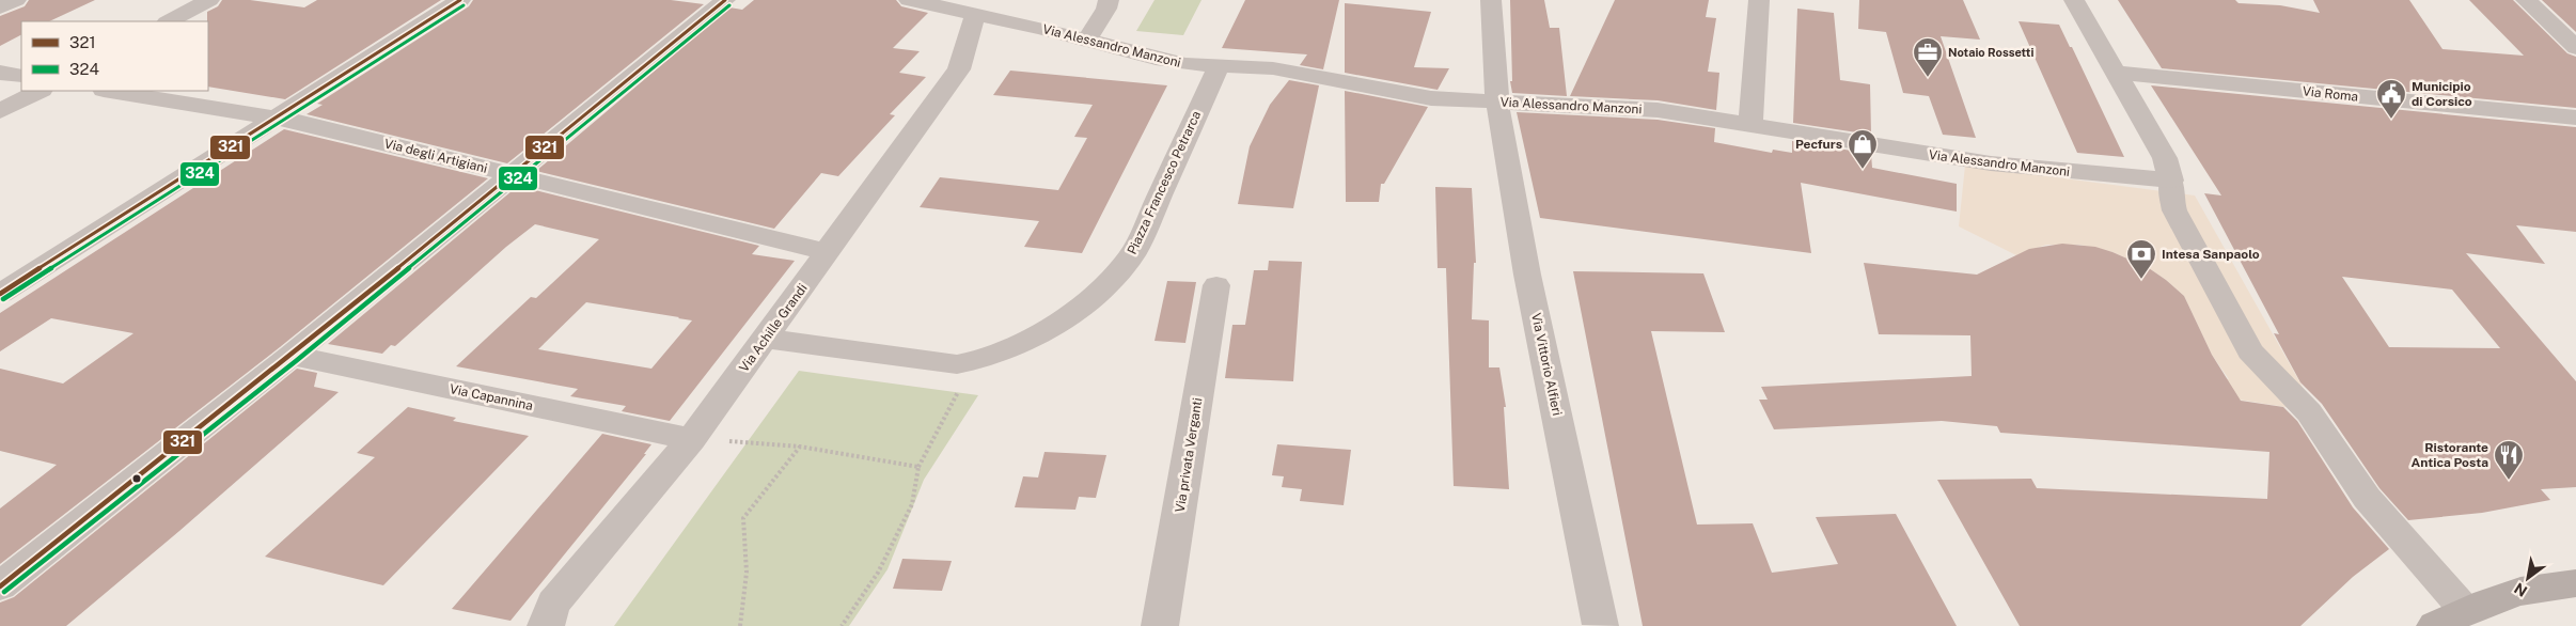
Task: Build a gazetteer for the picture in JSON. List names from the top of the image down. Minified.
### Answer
{"streets":{"street":["Via Alessandro Manzoni","Via Roma","Via degli Artigiani","Piazza Francesco Petrarca","Via Achille Grandi","Via Vittorio Alfieri","Via Capannina","Via privata Verganti"]},"crossings":[["Via Alessandro Manzoni","Piazza Francesco Petrarca"],["Via Alessandro Manzoni","Via Achille Grandi"],["Via Alessandro Manzoni","Via Vittorio Alfieri"],["Via degli Artigiani","Via Achille Grandi"],["Piazza Francesco Petrarca","Via Achille Grandi"],["Via Achille Grandi","Via Capannina"]],"places":{"office":["Notaio Rossetti"],"public building":["Municipio di Corsico"],"shop":["Pecfurs"],"bank":["Intesa Sanpaolo"],"restaurant":["Ristorante Antica Posta"]},"lines":["transit line 321","transit line 324"],"legend":["321","324"],"north":"bottom left"}
